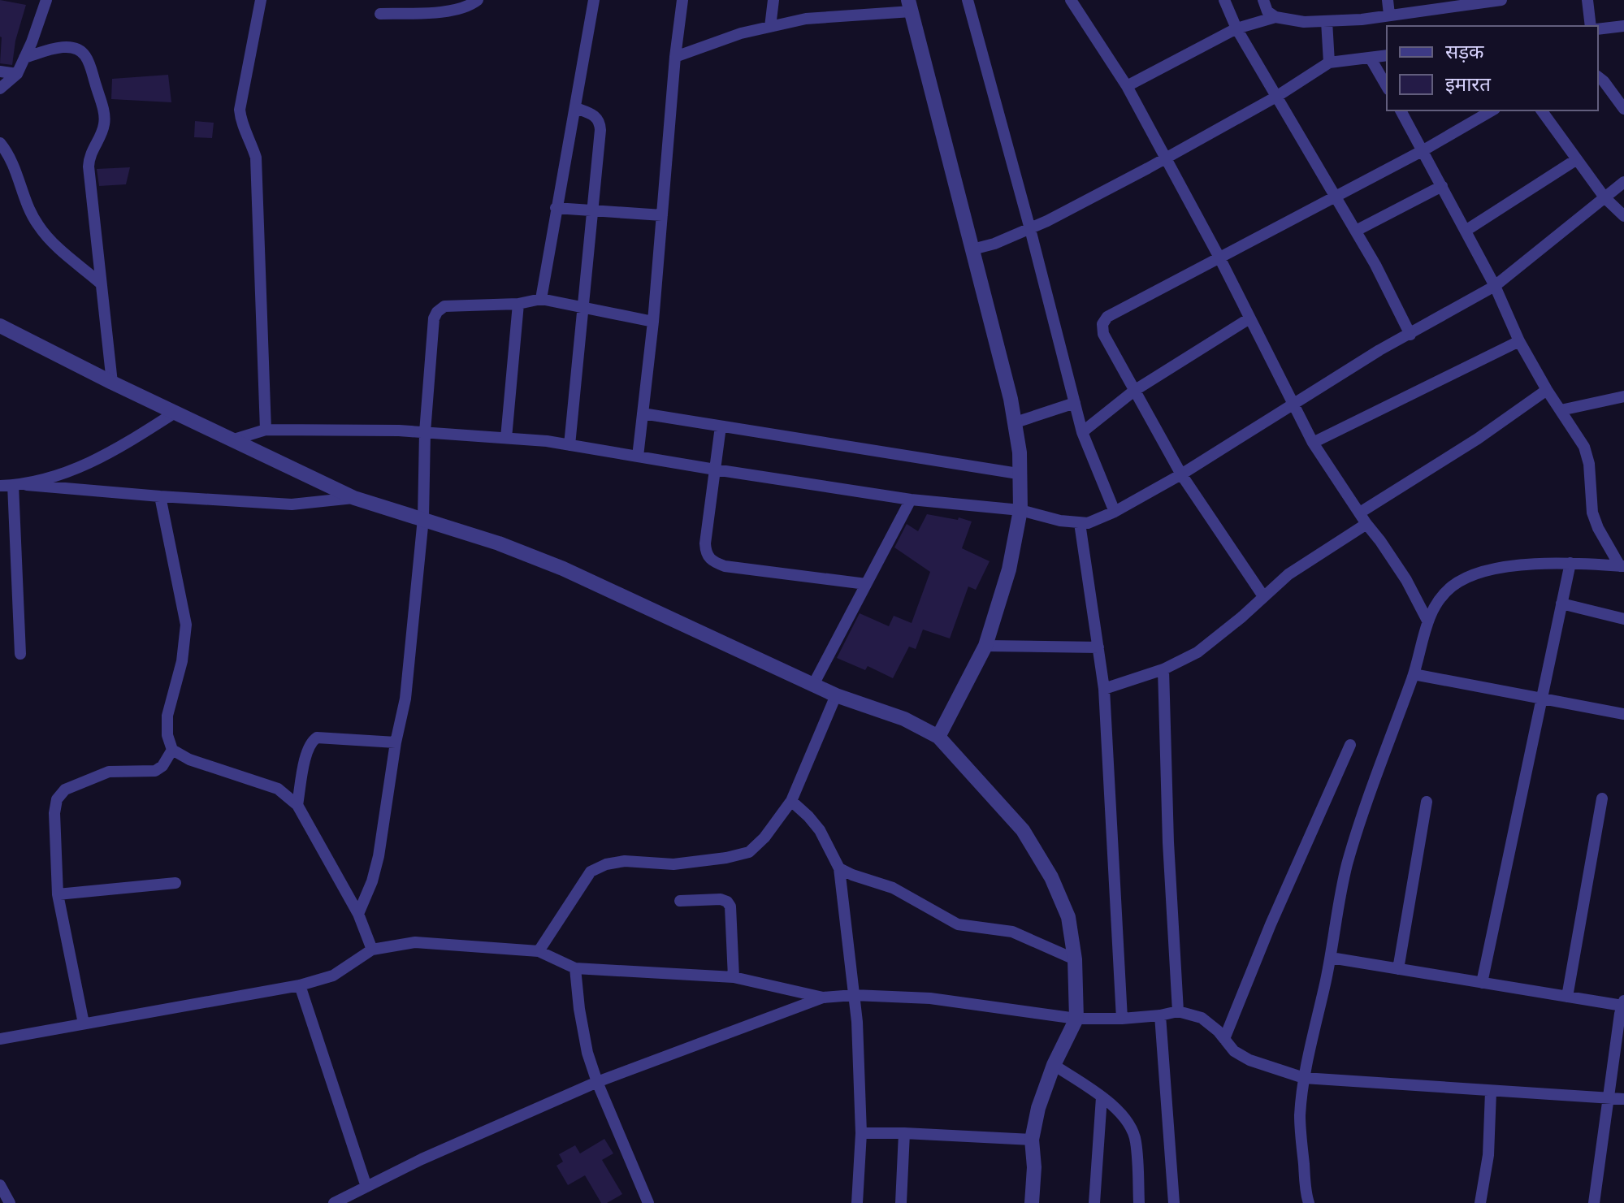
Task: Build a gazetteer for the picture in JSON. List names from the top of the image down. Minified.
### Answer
{"legend":["सड़क","इमारत"]}
